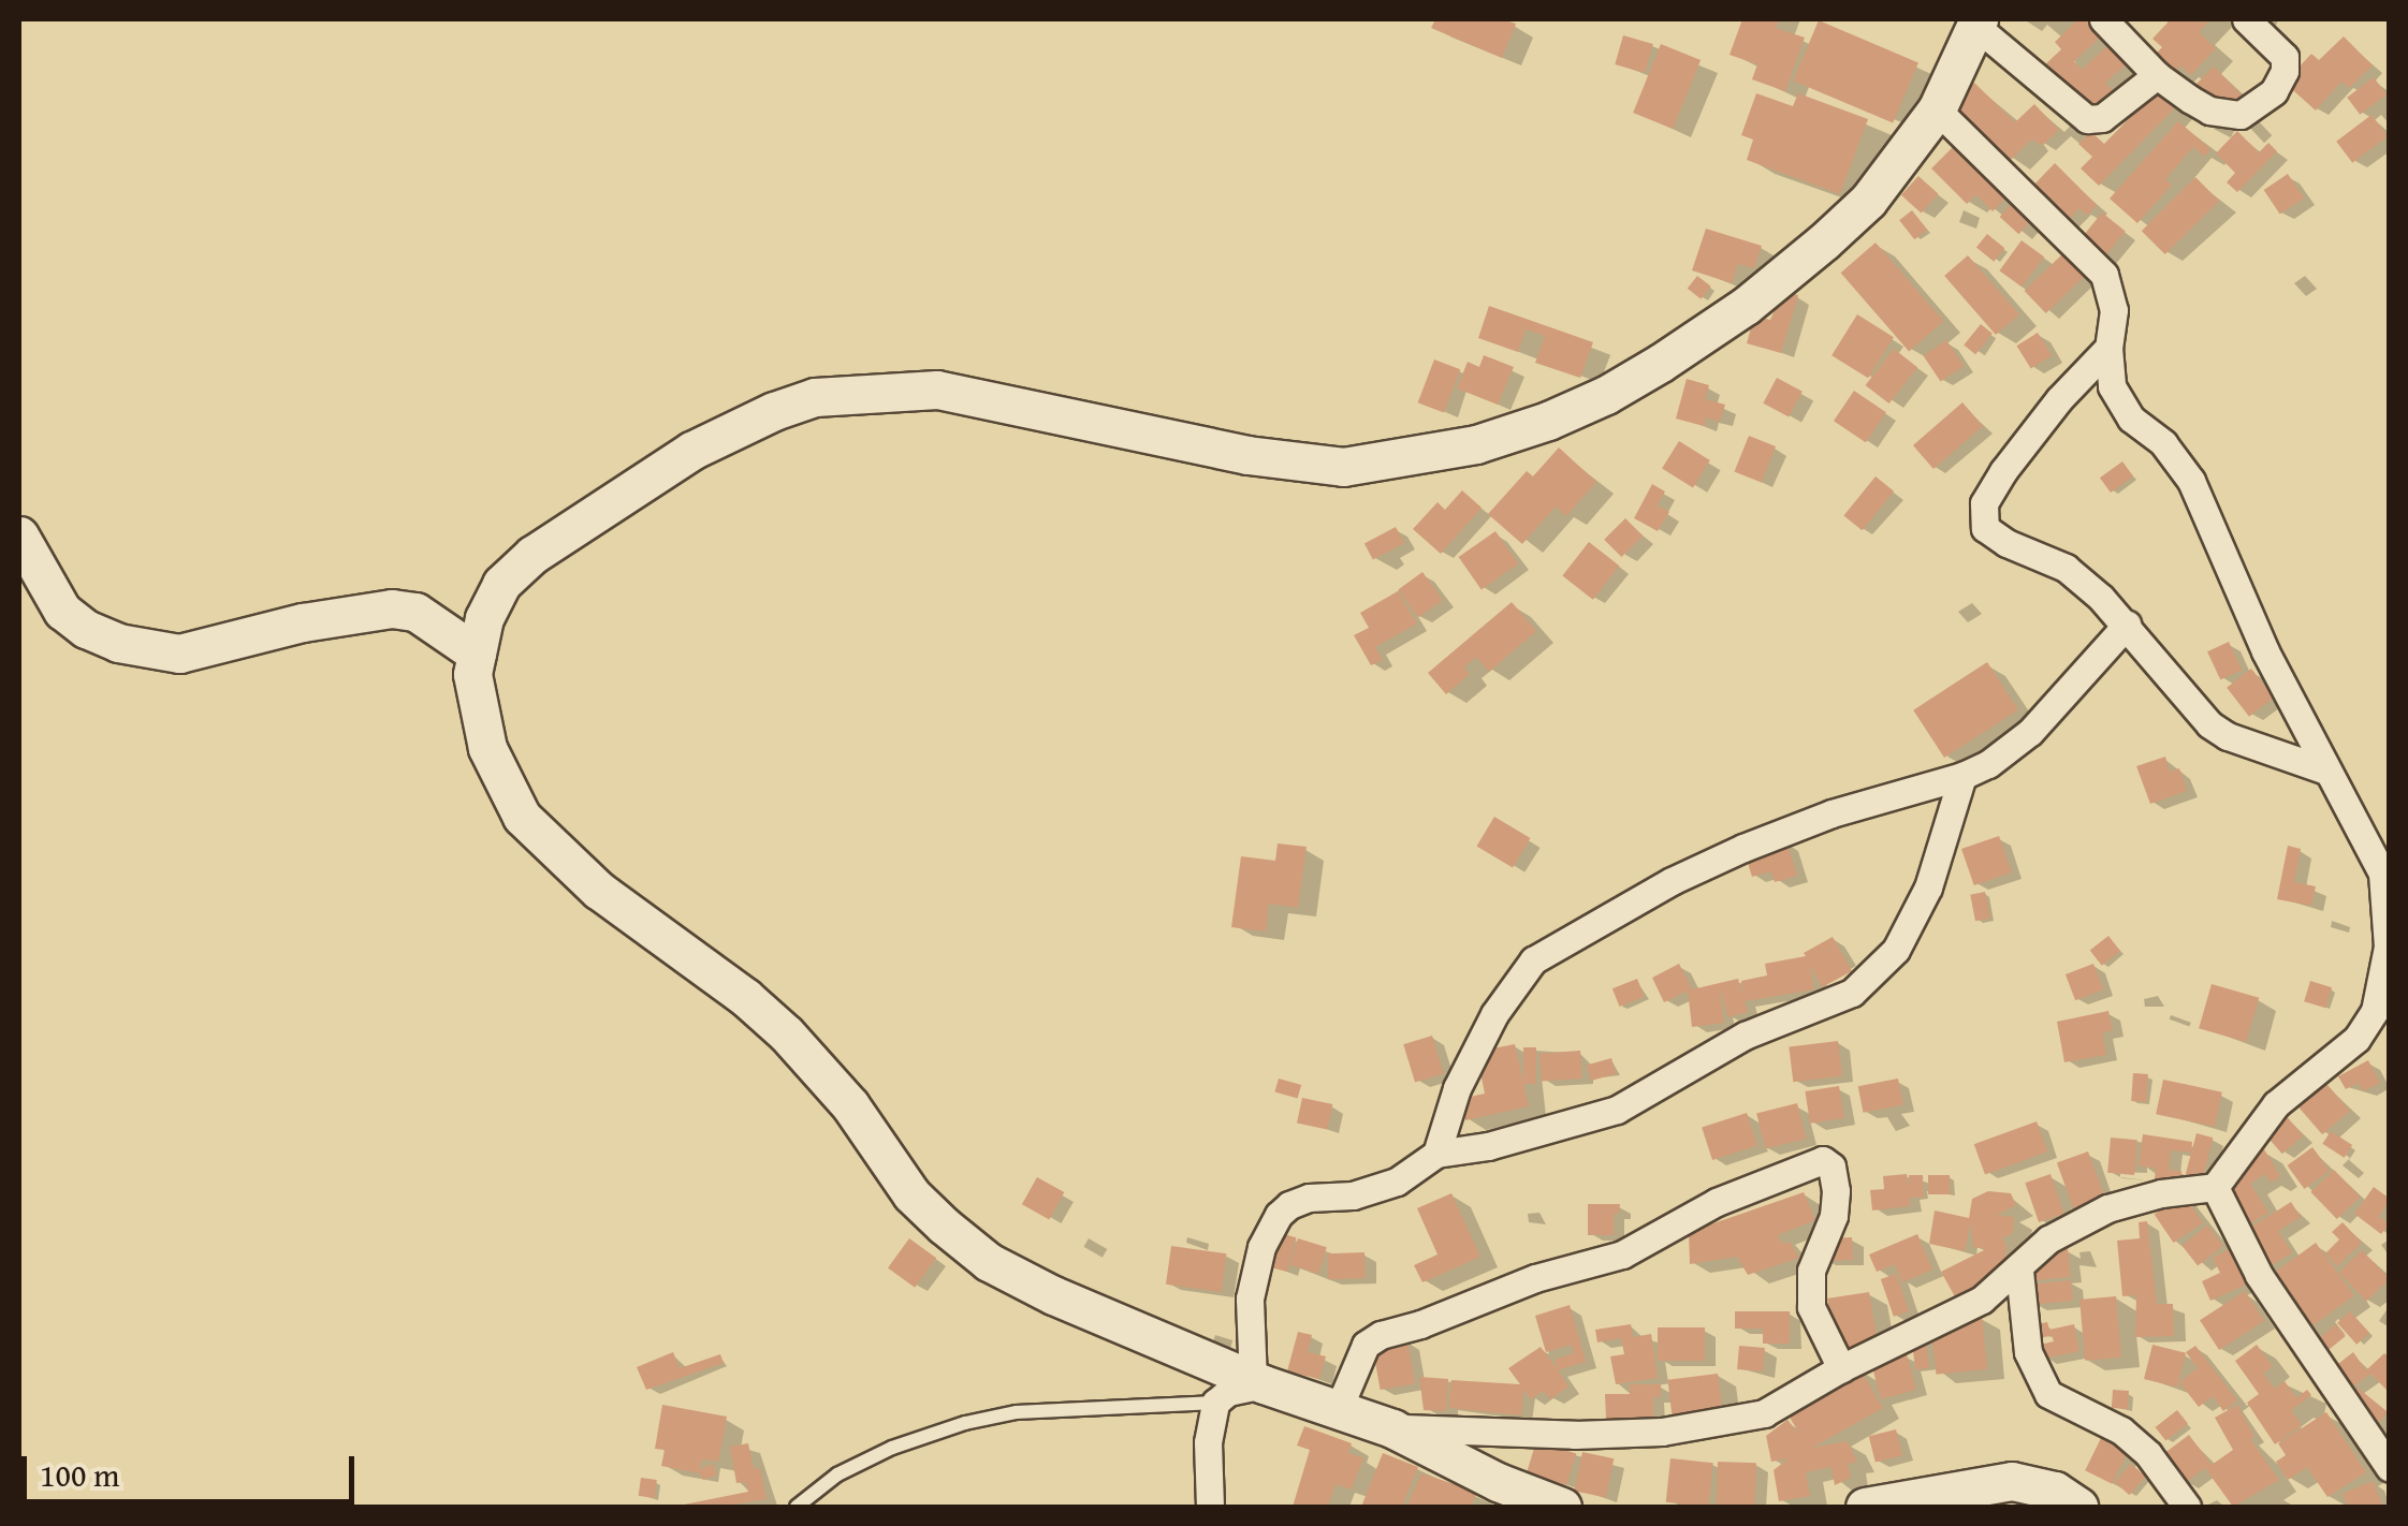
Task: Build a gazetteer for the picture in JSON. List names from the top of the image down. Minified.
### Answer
{"scale_bar":"100 m"}
